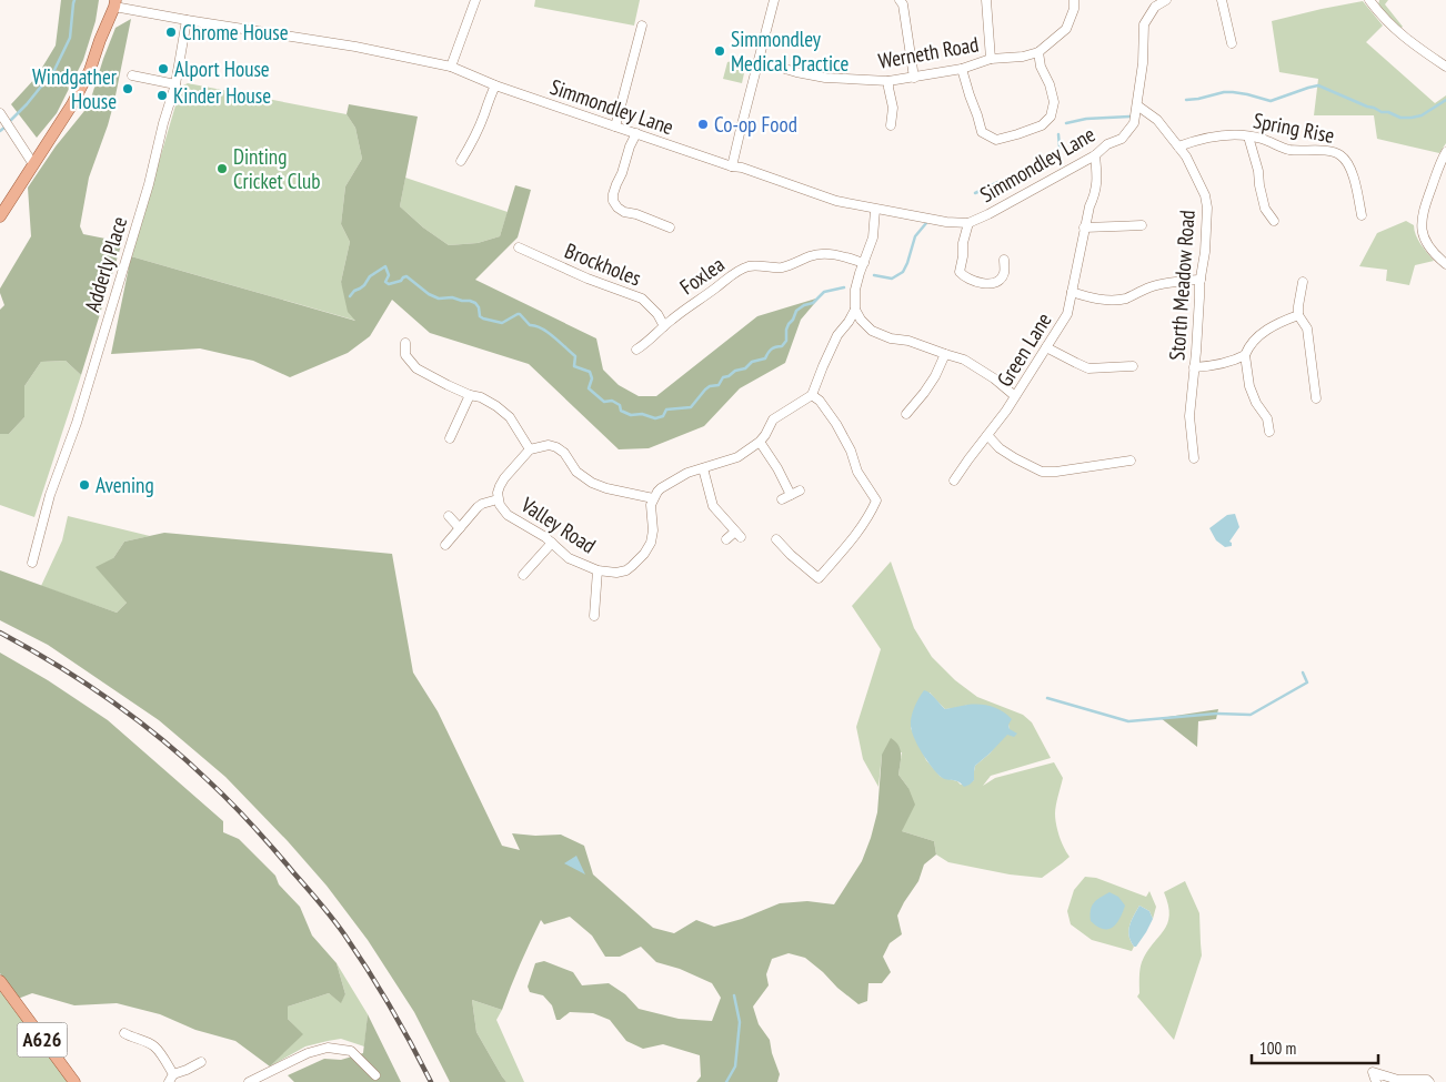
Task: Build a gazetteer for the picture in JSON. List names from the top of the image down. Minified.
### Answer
{"streets":{"main road":["A626"],"street":["Werneth Road","Simmondley Lane","Spring Rise","Adderly Place","Brockholes","Foxlea","Storth Meadow Road","Green Lane","Valley Road"]},"crossings":[["Simmondley Lane","Adderly Place"],["Simmondley Lane","Storth Meadow Road"],["Simmondley Lane","Green Lane"],["Spring Rise","Storth Meadow Road"],["Brockholes","Foxlea"]],"places":["Chrome House","Simmondley Medical Practice","Alport House","Windgather House","Kinder House","Co-op Food","Dinting Cricket Club","Avening"],"scale_bar":"100 m"}
